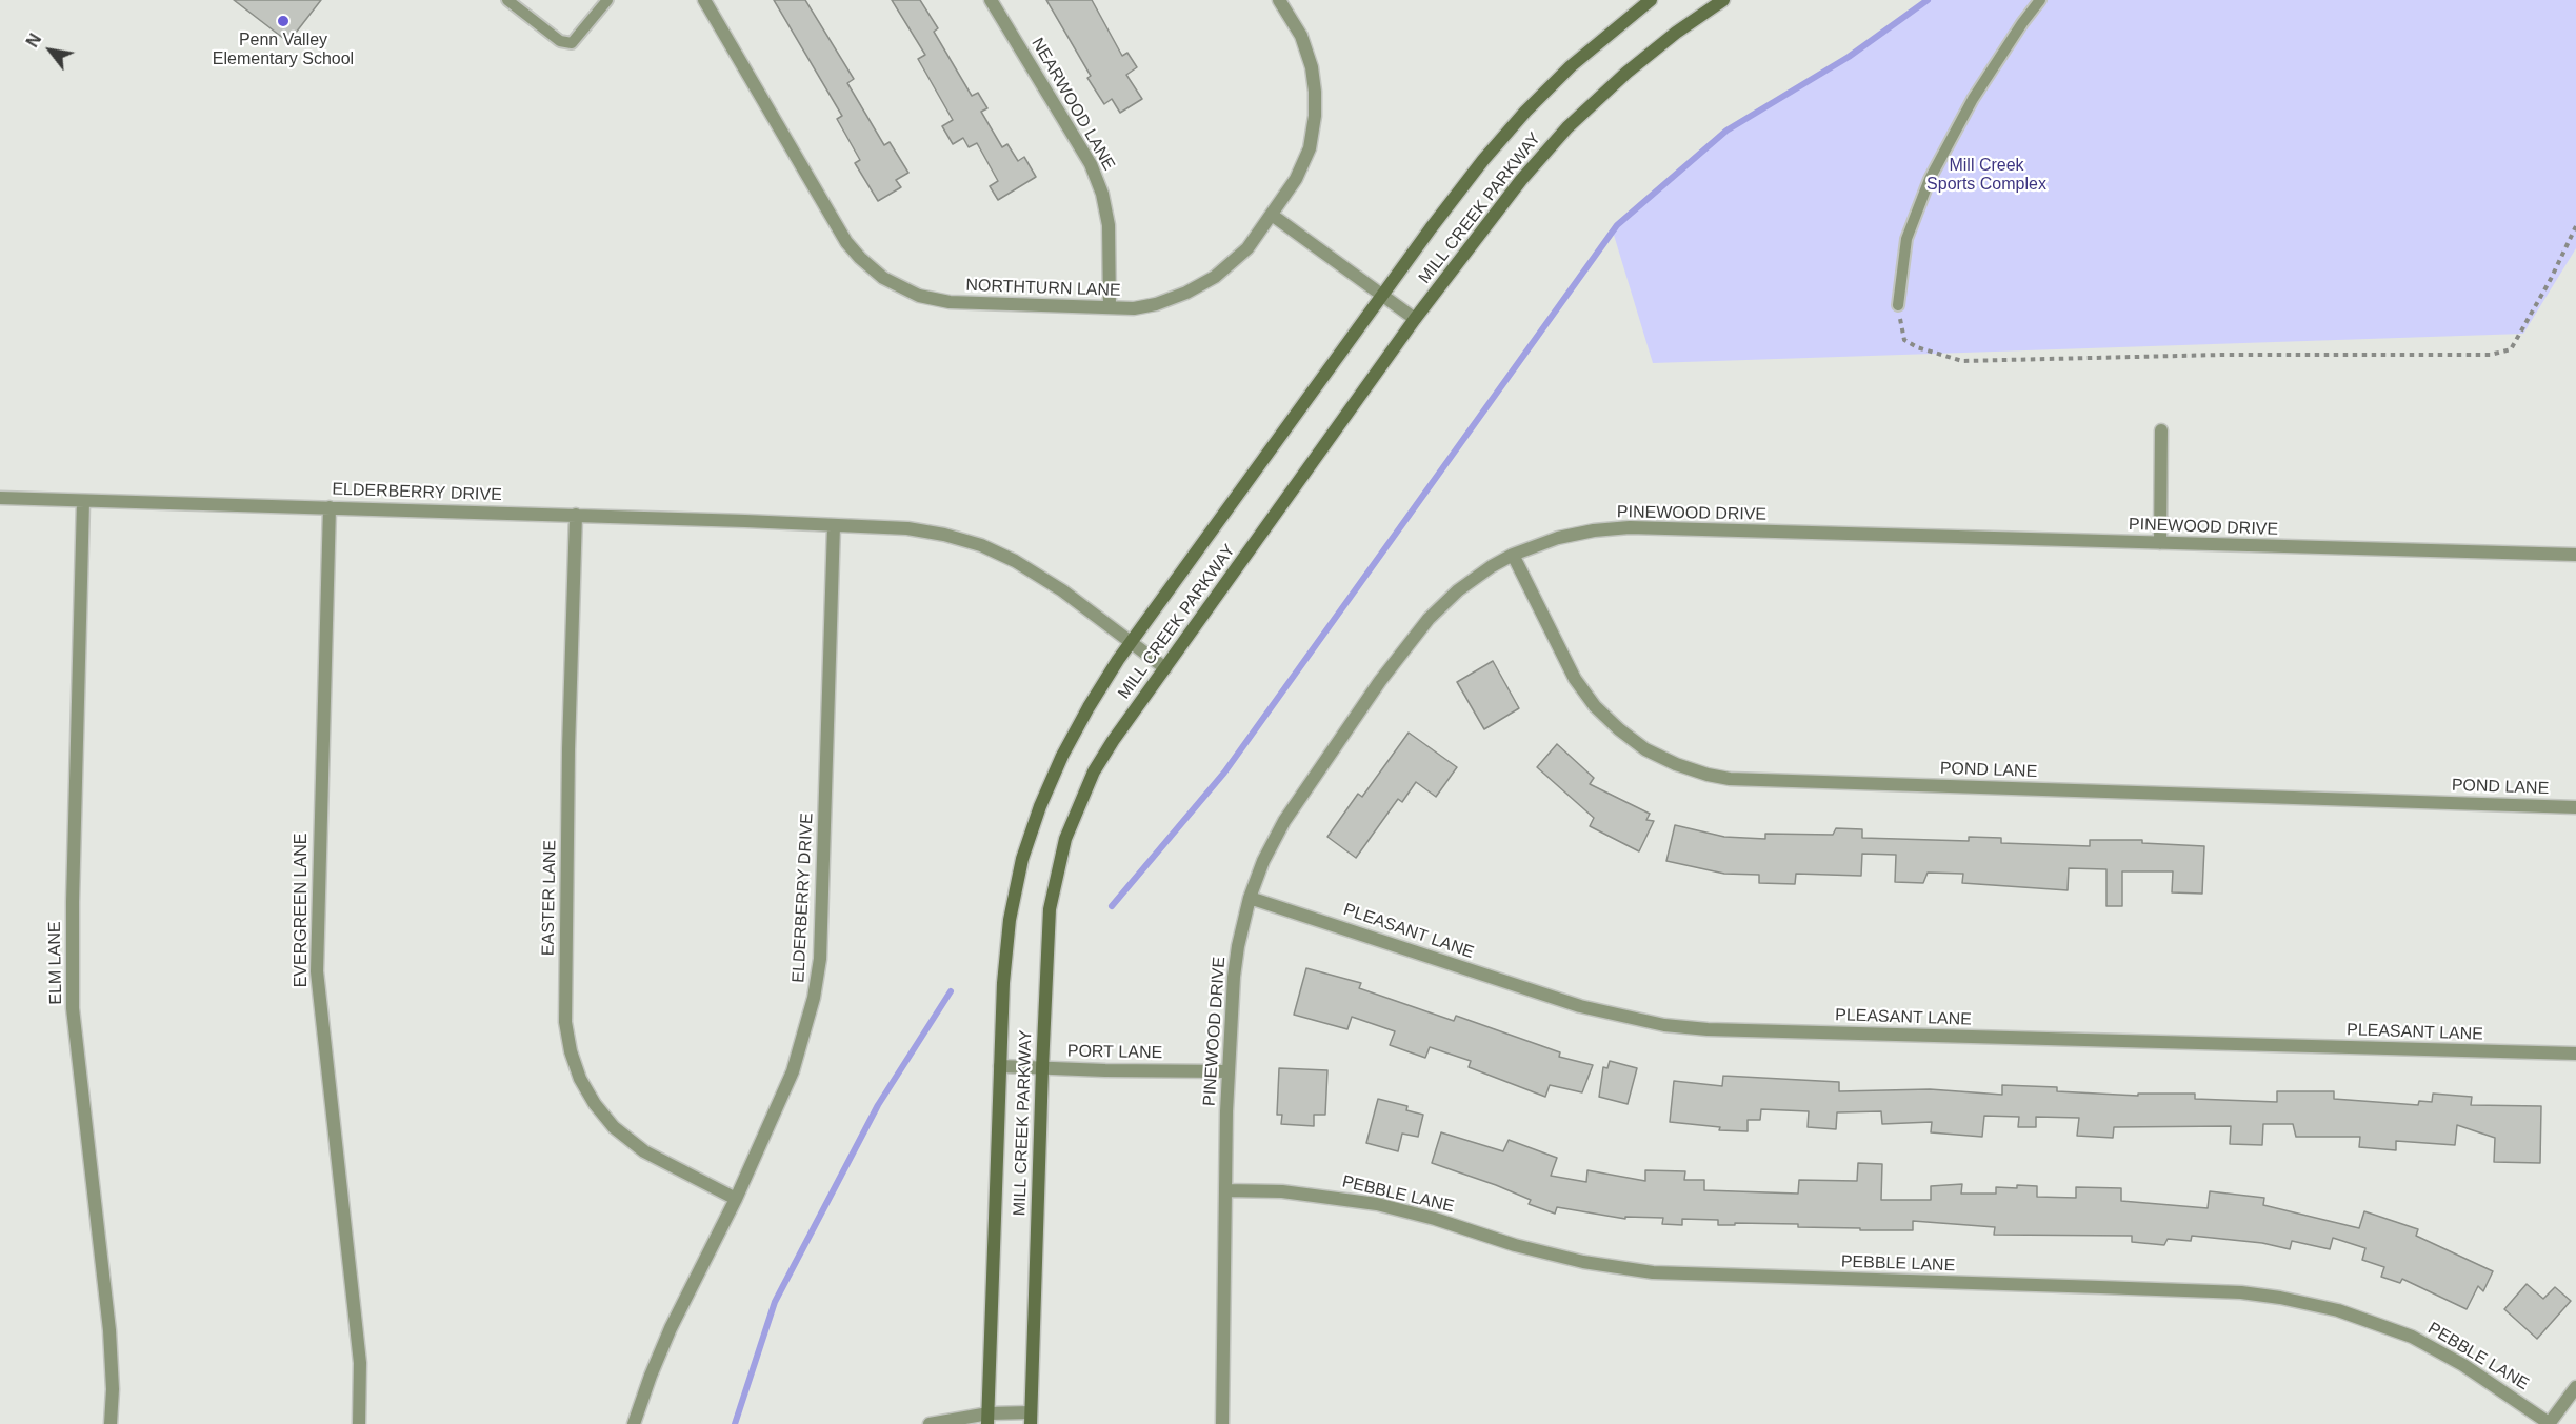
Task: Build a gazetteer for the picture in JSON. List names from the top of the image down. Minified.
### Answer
{"streets":{"main road":["MILL CREEK PARKWAY"],"street":["NEARWOOD LANE","NORTHTURN LANE","ELDERBERRY DRIVE","PINEWOOD DRIVE","POND LANE","EASTER LANE","EVERGREEN LANE","PLEASANT LANE","ELM LANE","PORT LANE","PEBBLE LANE"]},"crossings":[["NEARWOOD LANE","NORTHTURN LANE"],["MILL CREEK PARKWAY","ELDERBERRY DRIVE"],["MILL CREEK PARKWAY","PORT LANE"],["ELDERBERRY DRIVE","EASTER LANE"],["ELDERBERRY DRIVE","EVERGREEN LANE"],["ELDERBERRY DRIVE","ELM LANE"],["PINEWOOD DRIVE","POND LANE"],["PINEWOOD DRIVE","PLEASANT LANE"],["PINEWOOD DRIVE","PORT LANE"],["PINEWOOD DRIVE","PEBBLE LANE"]],"parks":["Mill Creek Sports Complex"],"places":["Penn Valley Elementary School"],"north":"top left"}
